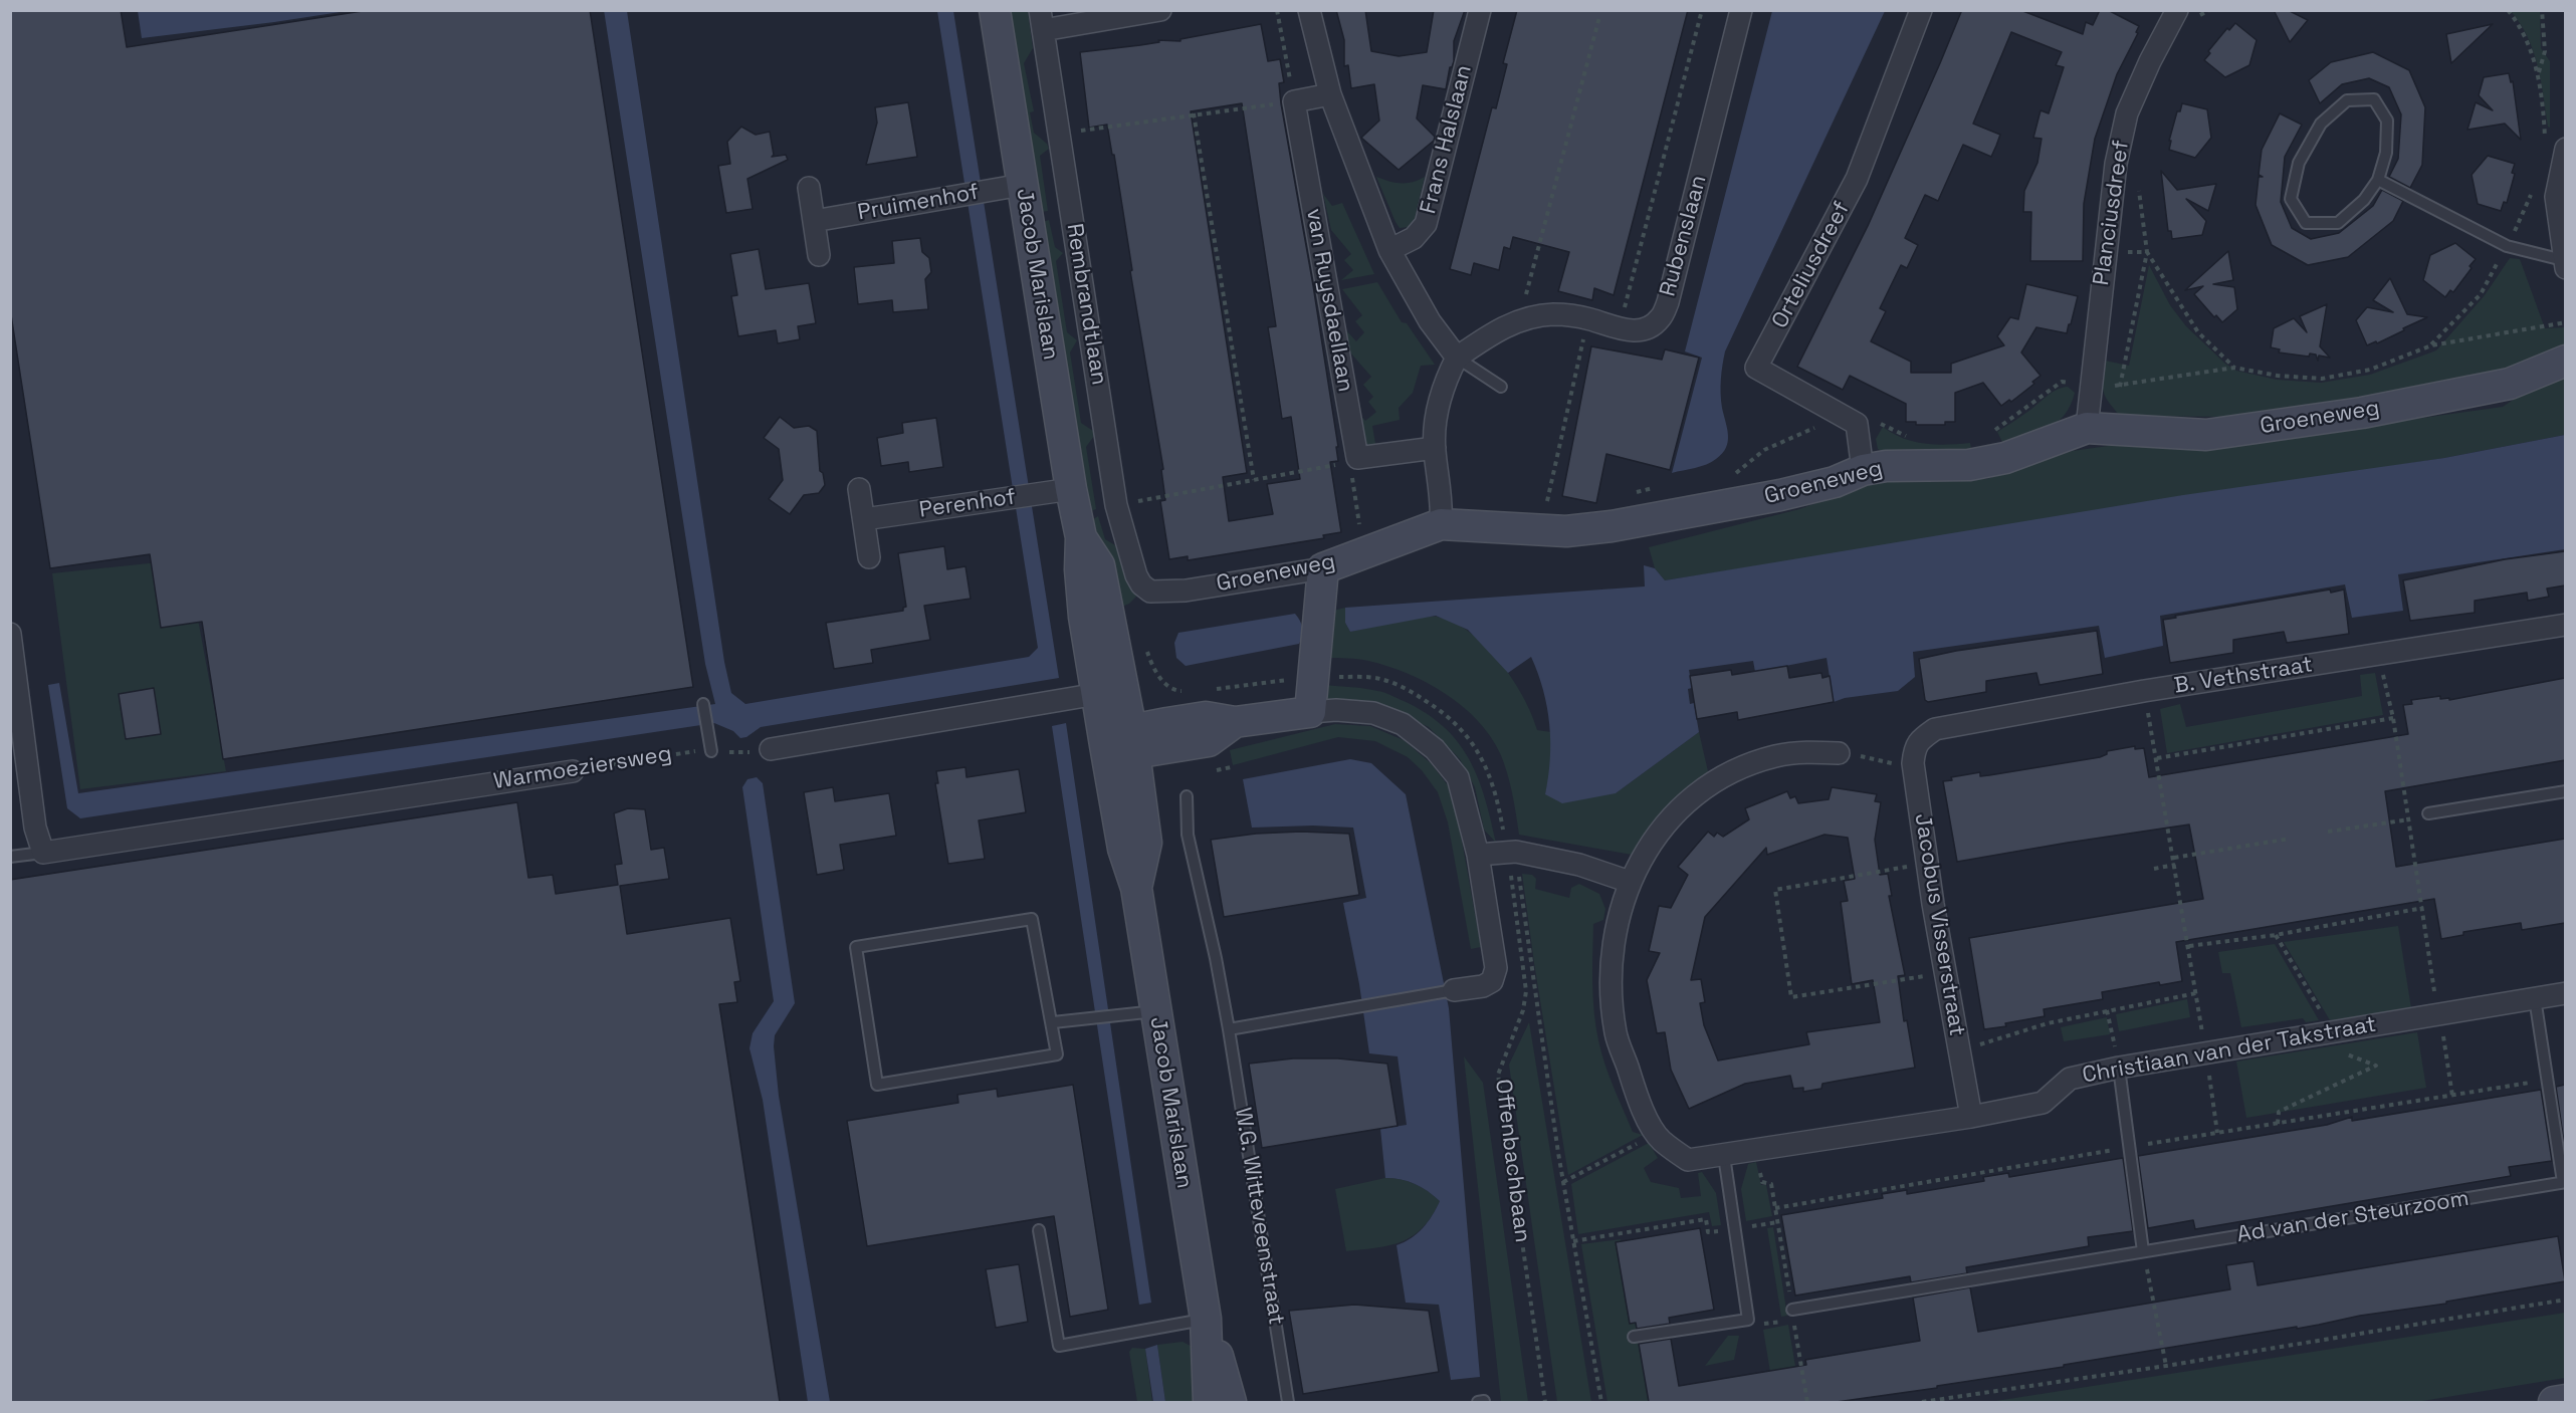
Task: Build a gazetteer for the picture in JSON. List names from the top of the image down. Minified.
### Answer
{"streets":{"main road":["Jacob Marislaan","Groeneweg"],"street":["Frans Halslaan","Pruimenhof","Planciusdreef","Rubenslaan","Orteliusdreef","van Ruysdaellaan","Rembrandtlaan","Perenhof","B. Vethstraat","Warmoeziersweg","Jacobus Visserstraat","Christiaan van der Takstraat"],"lane":["W.G. Witteveenstraat","Ad van der Steurzoom"],"path":["Offenbachbaan"]},"crossings":[["Pruimenhof","Jacob Marislaan"],["Planciusdreef","Groeneweg"],["Orteliusdreef","Groeneweg"],["Jacob Marislaan","Perenhof"],["Rembrandtlaan","Groeneweg"],["B. Vethstraat","Jacobus Visserstraat"],["Jacobus Visserstraat","Christiaan van der Takstraat"],["Christiaan van der Takstraat","Ad van der Steurzoom"]]}
